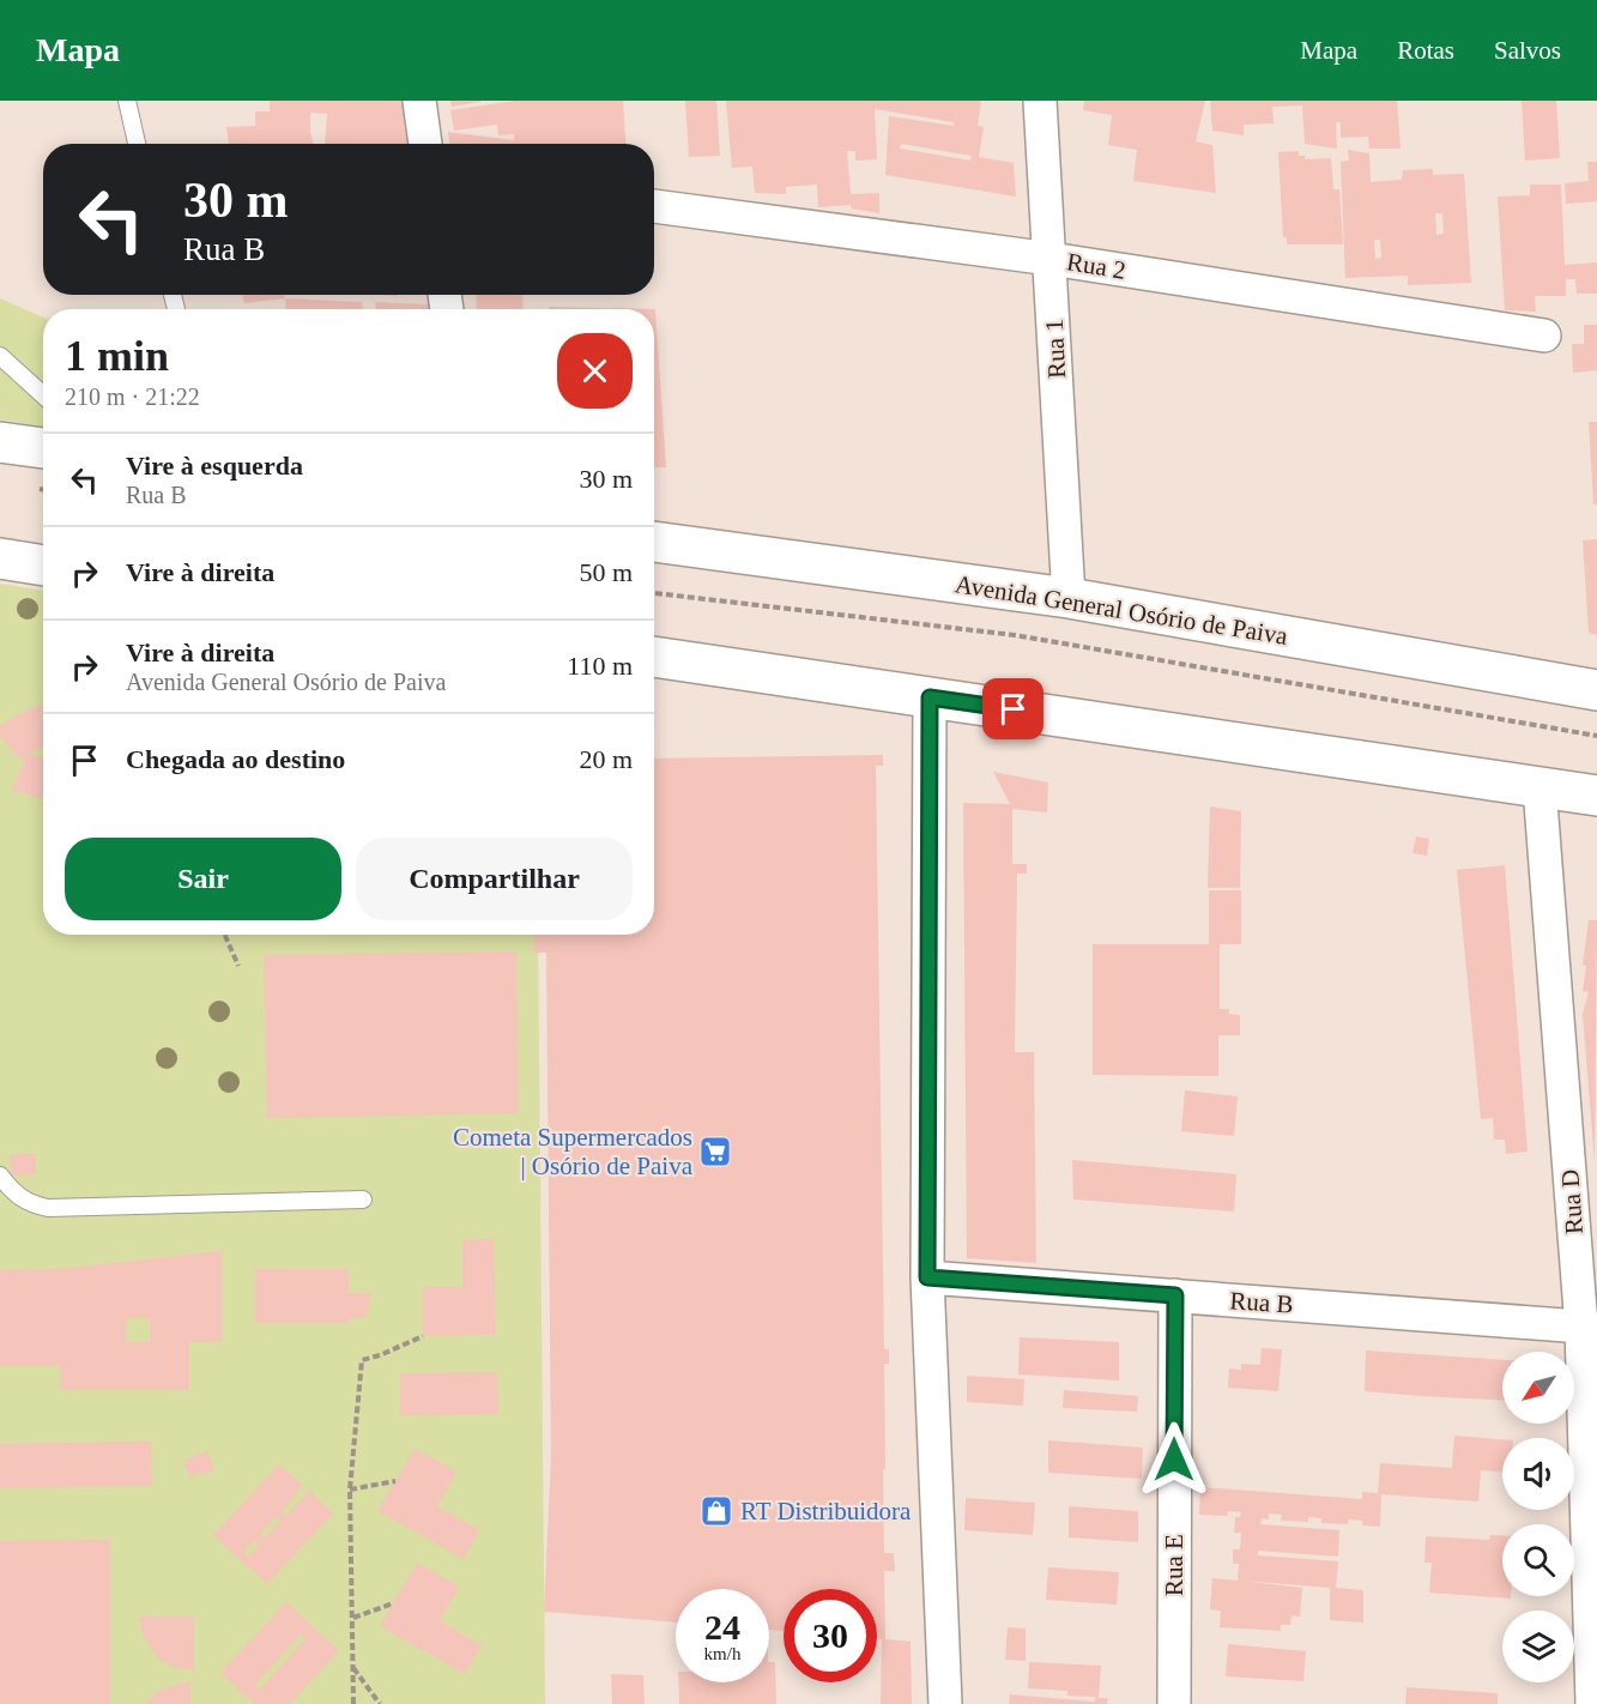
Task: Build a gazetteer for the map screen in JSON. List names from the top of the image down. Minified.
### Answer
{"streets":{"main road":["Avenida General Osório de Paiva"],"street":["Rua 2","Rua 1","Rua D","Rua B","Rua E"]},"crossings":[["Rua 2","Rua 1"],["Rua 1","Avenida General Osório de Paiva"],["Rua D","Rua B"],["Rua B","Rua E"]],"places":{"supermarket":["Cometa Supermercados | Osório de Paiva"],"shop":["RT Distribuidora"]},"north":"bottom left","page":{"header":"Mapa","nav":["Mapa","Rotas","Salvos"],"turn":["30 m","Rua B"],"heading":["1 min","210 m · 21:22"],"list":[{"name":"Vire à esquerda","note":"Rua B","value":"30 m"},{"name":"Vire à direita","value":"50 m"},{"name":"Vire à direita","note":"Avenida General Osório de Paiva","value":"110 m"},{"name":"Chegada ao destino","value":"20 m"}],"buttons":["Sair","Compartilhar"],"speed":"24 km/h","limit":"30"}}
